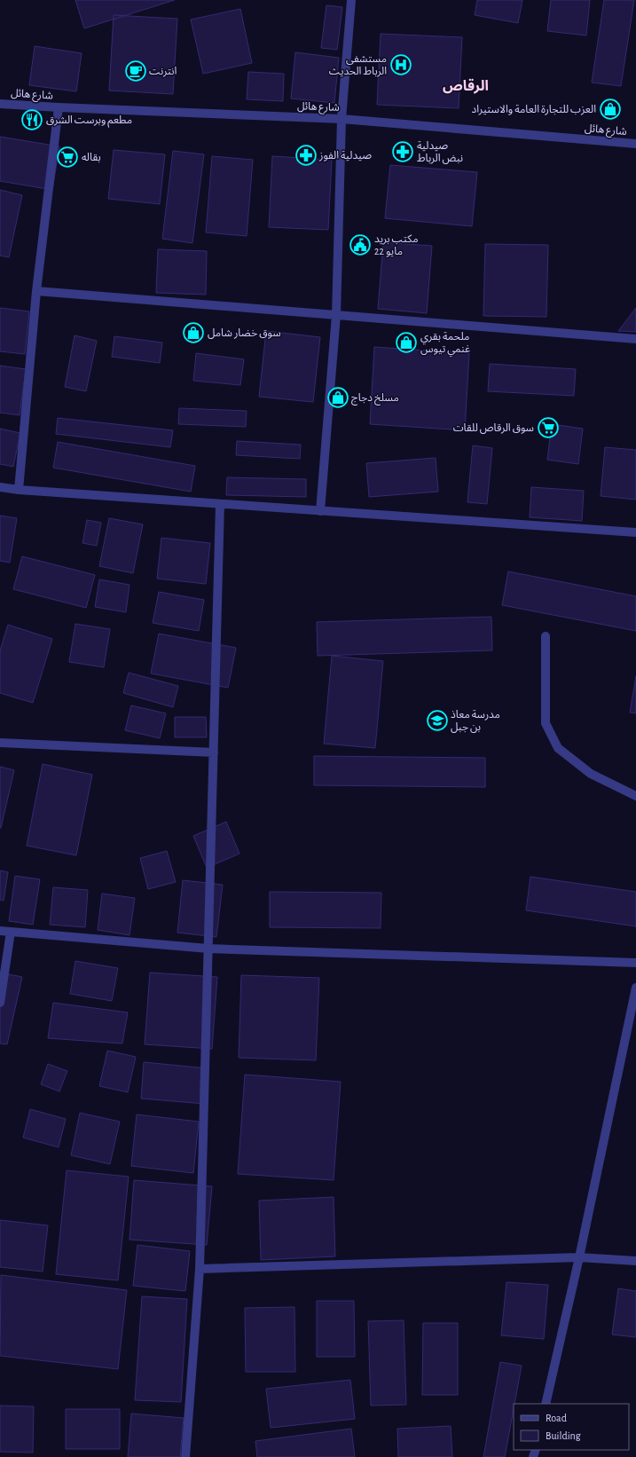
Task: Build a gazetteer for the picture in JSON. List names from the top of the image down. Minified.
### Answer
{"streets":{"street":["شارع هائل"]},"districts":["الرقاص"],"places":{"hospital":["مستشفى الرباط الحديث"],"cafe":["انترنت"],"shop":["العزب للتجارة العامة والاستيراد","سوق خضار شامل","ملحمة بقري غنمي تيوس","مسلخ دجاج"],"restaurant":["مطعم وبرست الشرق"],"pharmacy":["صيدلية نبض الرباط","صيدلية الفوز"],"supermarket":["بقاله","سوق الرقاص للقات"],"public building":["مكتب بريد 22 مايو"],"school or university":["مدرسة معاذ بن جبل"]},"legend":["Road","Building"]}
